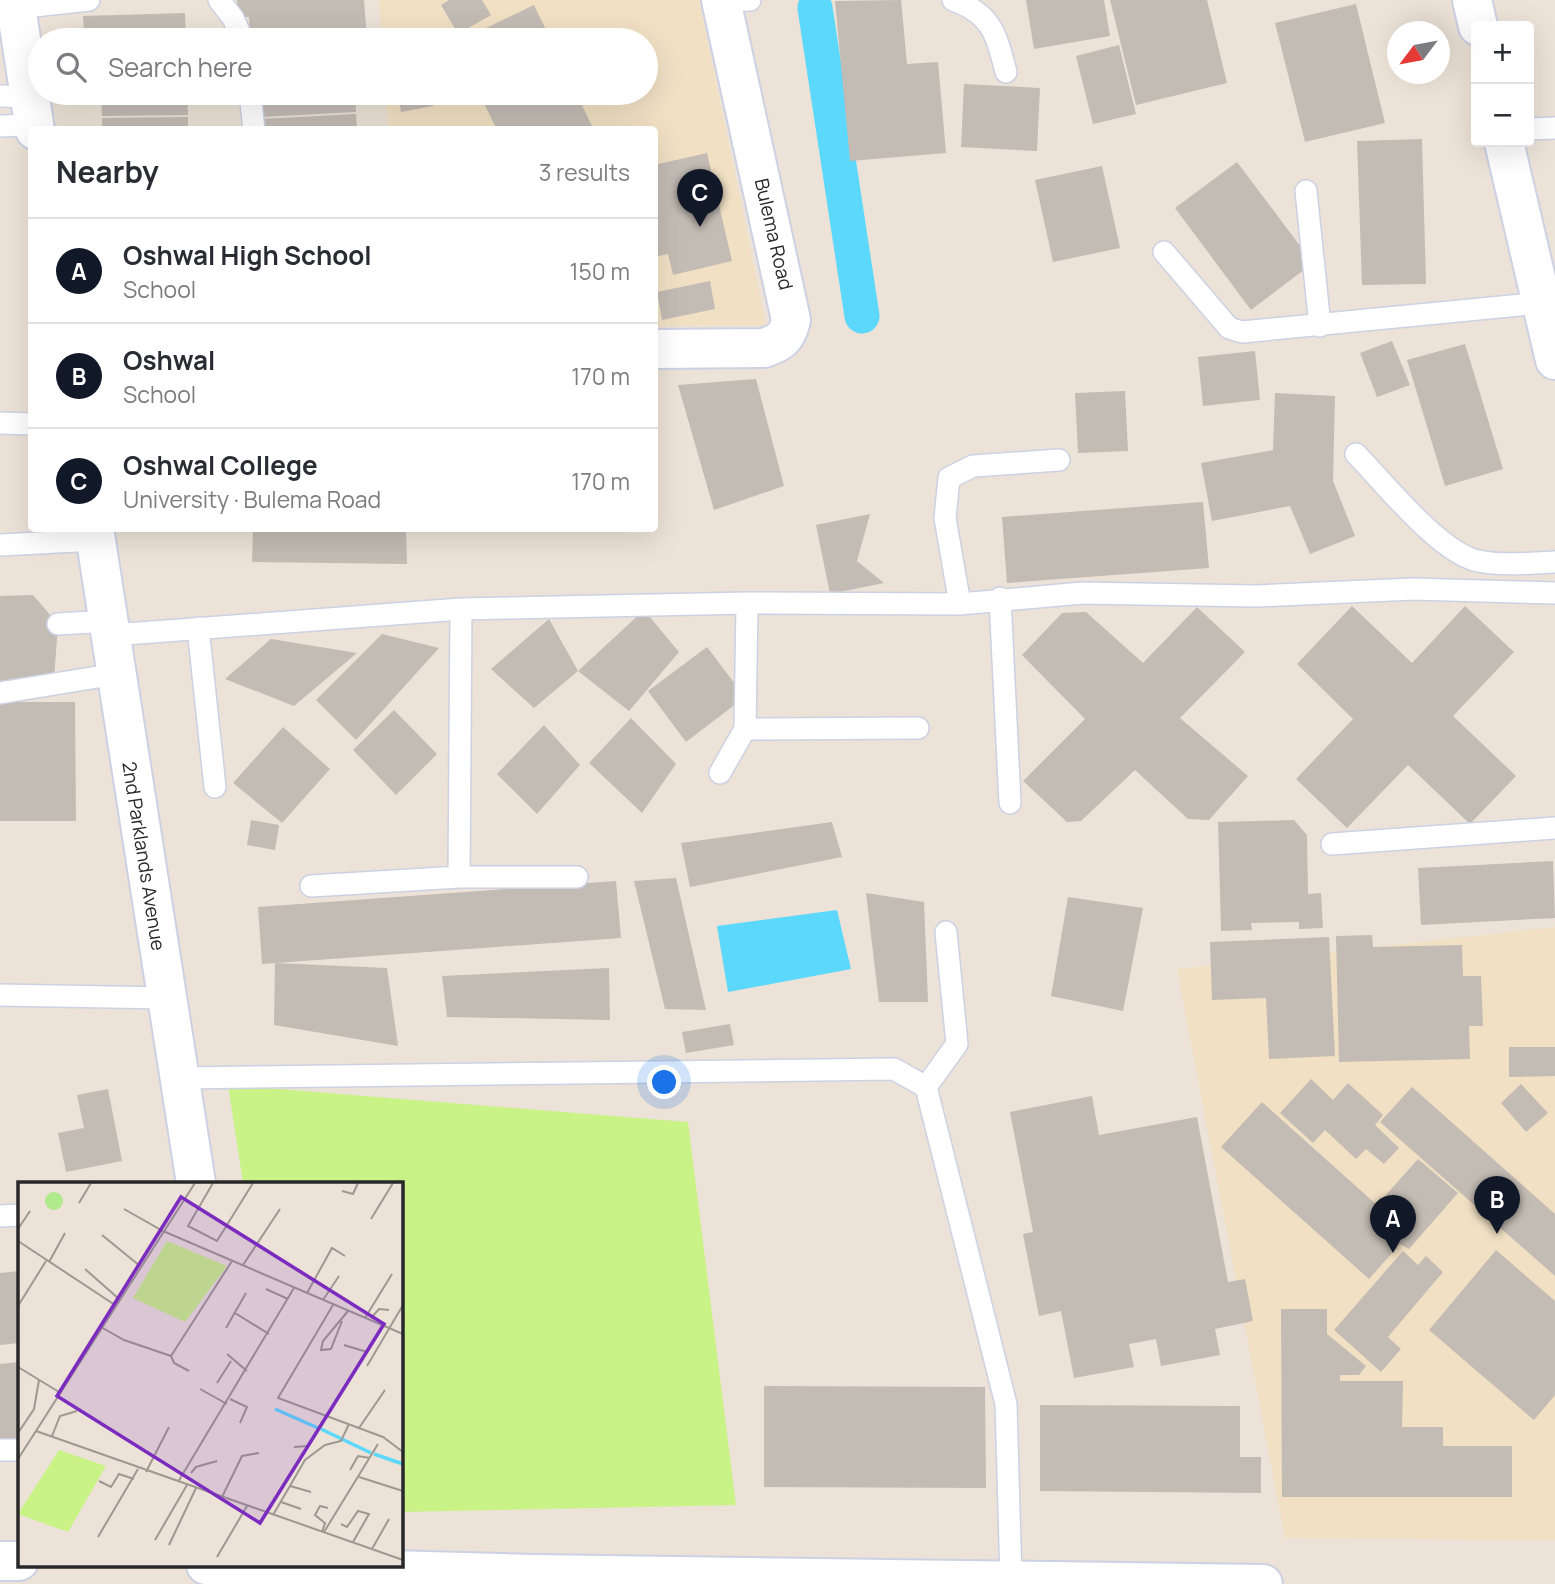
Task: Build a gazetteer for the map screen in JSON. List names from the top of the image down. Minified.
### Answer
{"streets":{"street":["Bulema Road","2nd Parklands Avenue"]},"north":"bottom left","page":{"map_buttons":["+","−"],"search":"Search here","heading":["Nearby","3 results"],"pins":["C","B","A"],"list":[{"mark":"A","name":"Oshwal High School","note":"School","value":"150 m"},{"mark":"B","name":"Oshwal","note":"School","value":"170 m"},{"mark":"C","name":"Oshwal College","note":"University · Bulema Road","value":"170 m"}]}}
